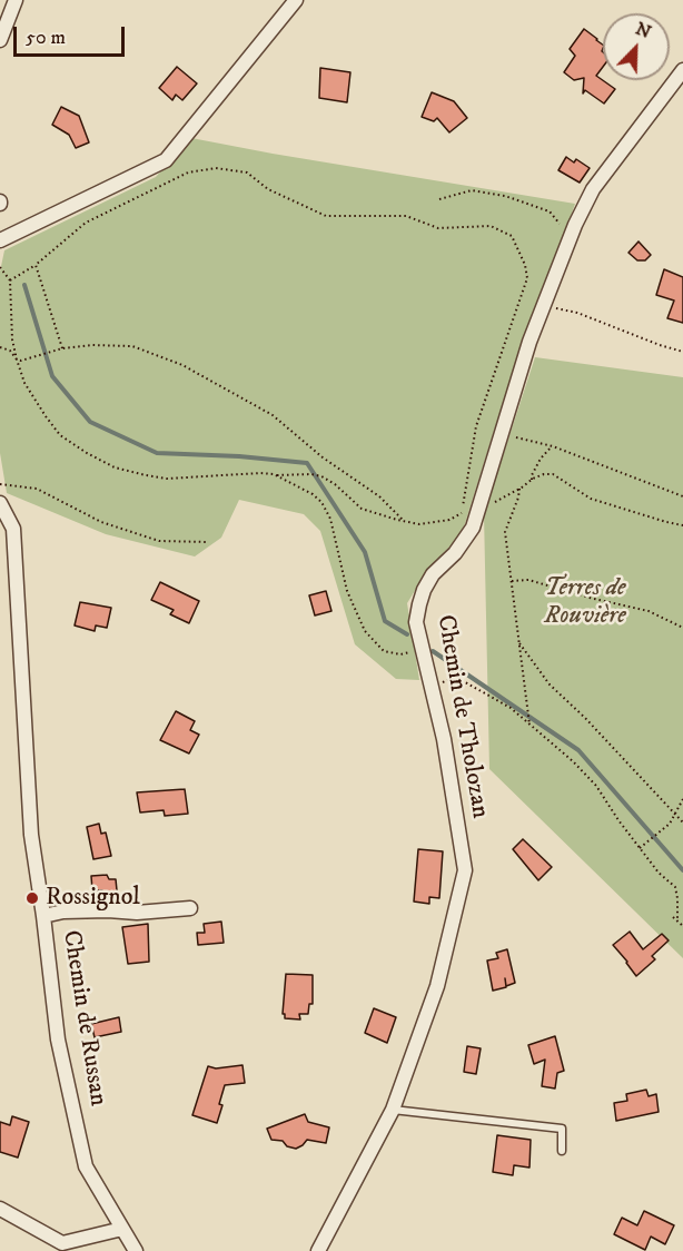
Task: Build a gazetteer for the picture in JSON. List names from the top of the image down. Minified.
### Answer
{"streets":{"street":["Chemin de Tholozan","Chemin de Russan"]},"parks":["Terres de Rouvière"],"places":["Rossignol"],"scale_bar":"50 m","north":"top right"}
